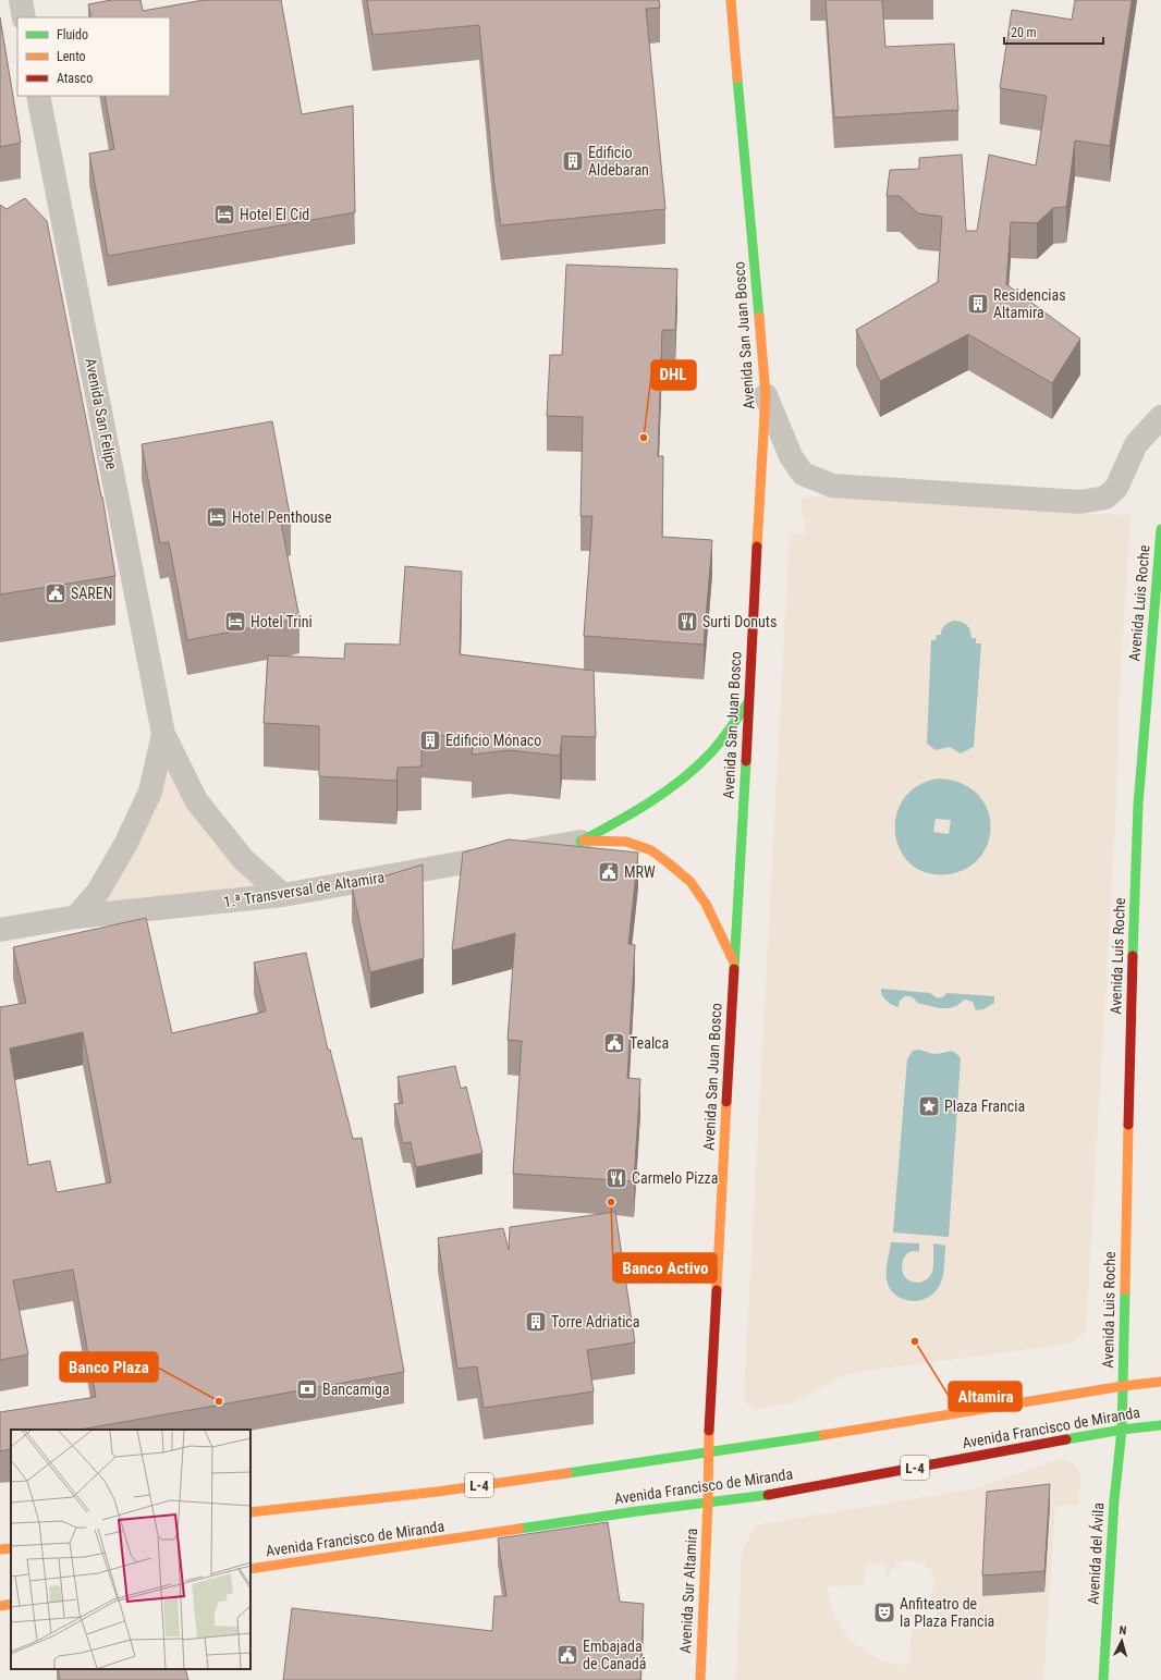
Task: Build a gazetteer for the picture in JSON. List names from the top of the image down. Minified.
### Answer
{"streets":{"main road":["Avenida San Juan Bosco","Avenida Luis Roche","Avenida Francisco de Miranda","L-4","Avenida del Ávila","Avenida Sur Altamira"],"street":["Avenida San Felipe","1.ª Transversal de Altamira"]},"crossings":[["Avenida San Juan Bosco","Avenida Francisco de Miranda"],["Avenida San Juan Bosco","Avenida Sur Altamira"],["Avenida San Felipe","1.ª Transversal de Altamira"],["Avenida Luis Roche","Avenida Francisco de Miranda"],["Avenida Luis Roche","Avenida del Ávila"],["Avenida Francisco de Miranda","Avenida del Ávila"],["Avenida Francisco de Miranda","Avenida Sur Altamira"]],"places":{"building":["Edificio Aldebaran","Residencias Altamira","Edificio Mónaco","Torre Adriatica"],"hotel":["Hotel El Cid","Hotel Penthouse","Hotel Trini"],"other":["DHL","Banco Activo","Altamira","Banco Plaza"],"public building":["SAREN","MRW","Tealca","Embajada de Canadá"],"restaurant":["Surti Donuts","Carmelo Pizza"],"place":["Plaza Francia"],"bank":["Bancamiga"],"theatre":["Anfiteatro de la Plaza Francia"]},"legend":["Fluido","Lento","Atasco"],"scale_bar":"20 m","north":"top"}
